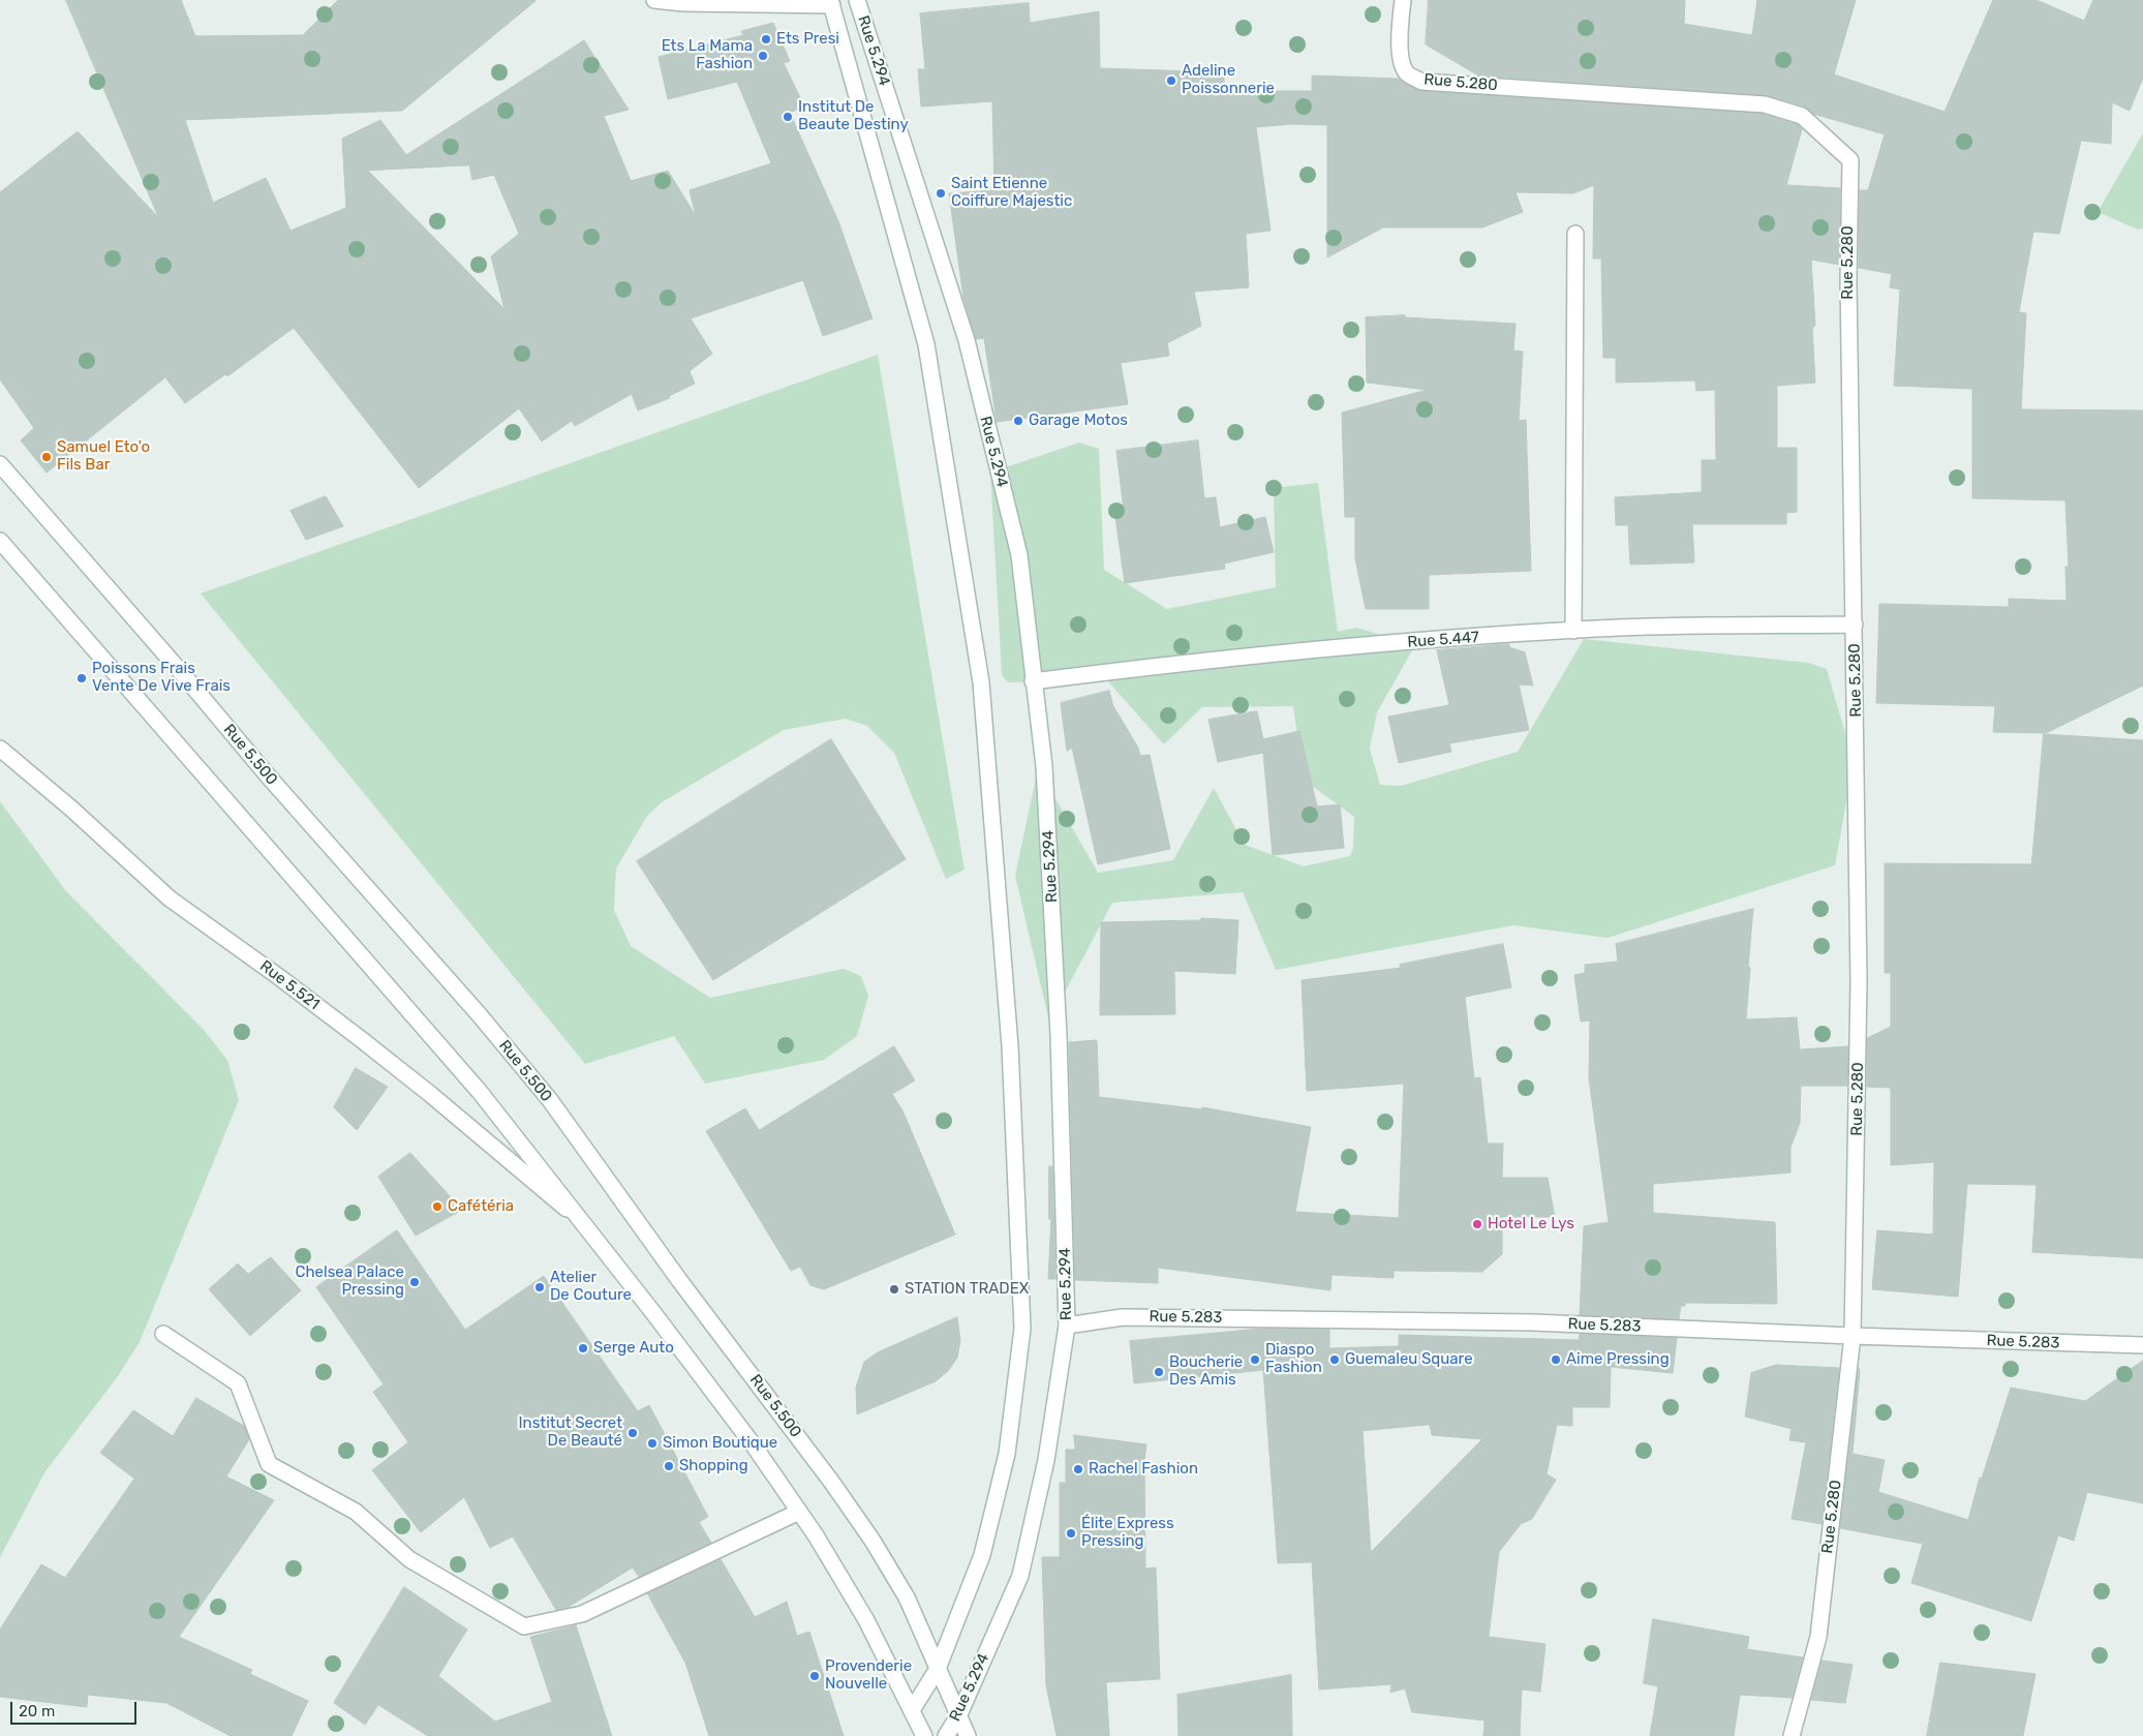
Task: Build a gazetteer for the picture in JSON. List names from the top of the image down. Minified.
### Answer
{"streets":{"main road":["Rue 5.294","Rue 5.280","Rue 5.447","Rue 5.500","Rue 5.521","Rue 5.283"]},"crossings":[["Rue 5.294","Rue 5.447"],["Rue 5.294","Rue 5.500"],["Rue 5.294","Rue 5.283"],["Rue 5.280","Rue 5.447"],["Rue 5.280","Rue 5.283"]],"places":["Ets Presi","Ets La Mama Fashion","Adeline Poissonnerie","Institut De Beaute Destiny","Saint Etienne Coiffure Majestic","Garage Motos","Samuel Eto'o Fils Bar","Poissons Frais Vente De Vive Frais","Cafétéria","Hotel Le Lys","Chelsea Palace Pressing","Atelier De Couture","STATION TRADEX","Serge Auto","Diaspo Fashion","Guemaleu Square","Aime Pressing","Boucherie Des Amis","Institut Secret De Beauté","Simon Boutique","Shopping","Rachel Fashion","Élite Express Pressing","Provenderie Nouvelle"],"scale_bar":"20 m"}
